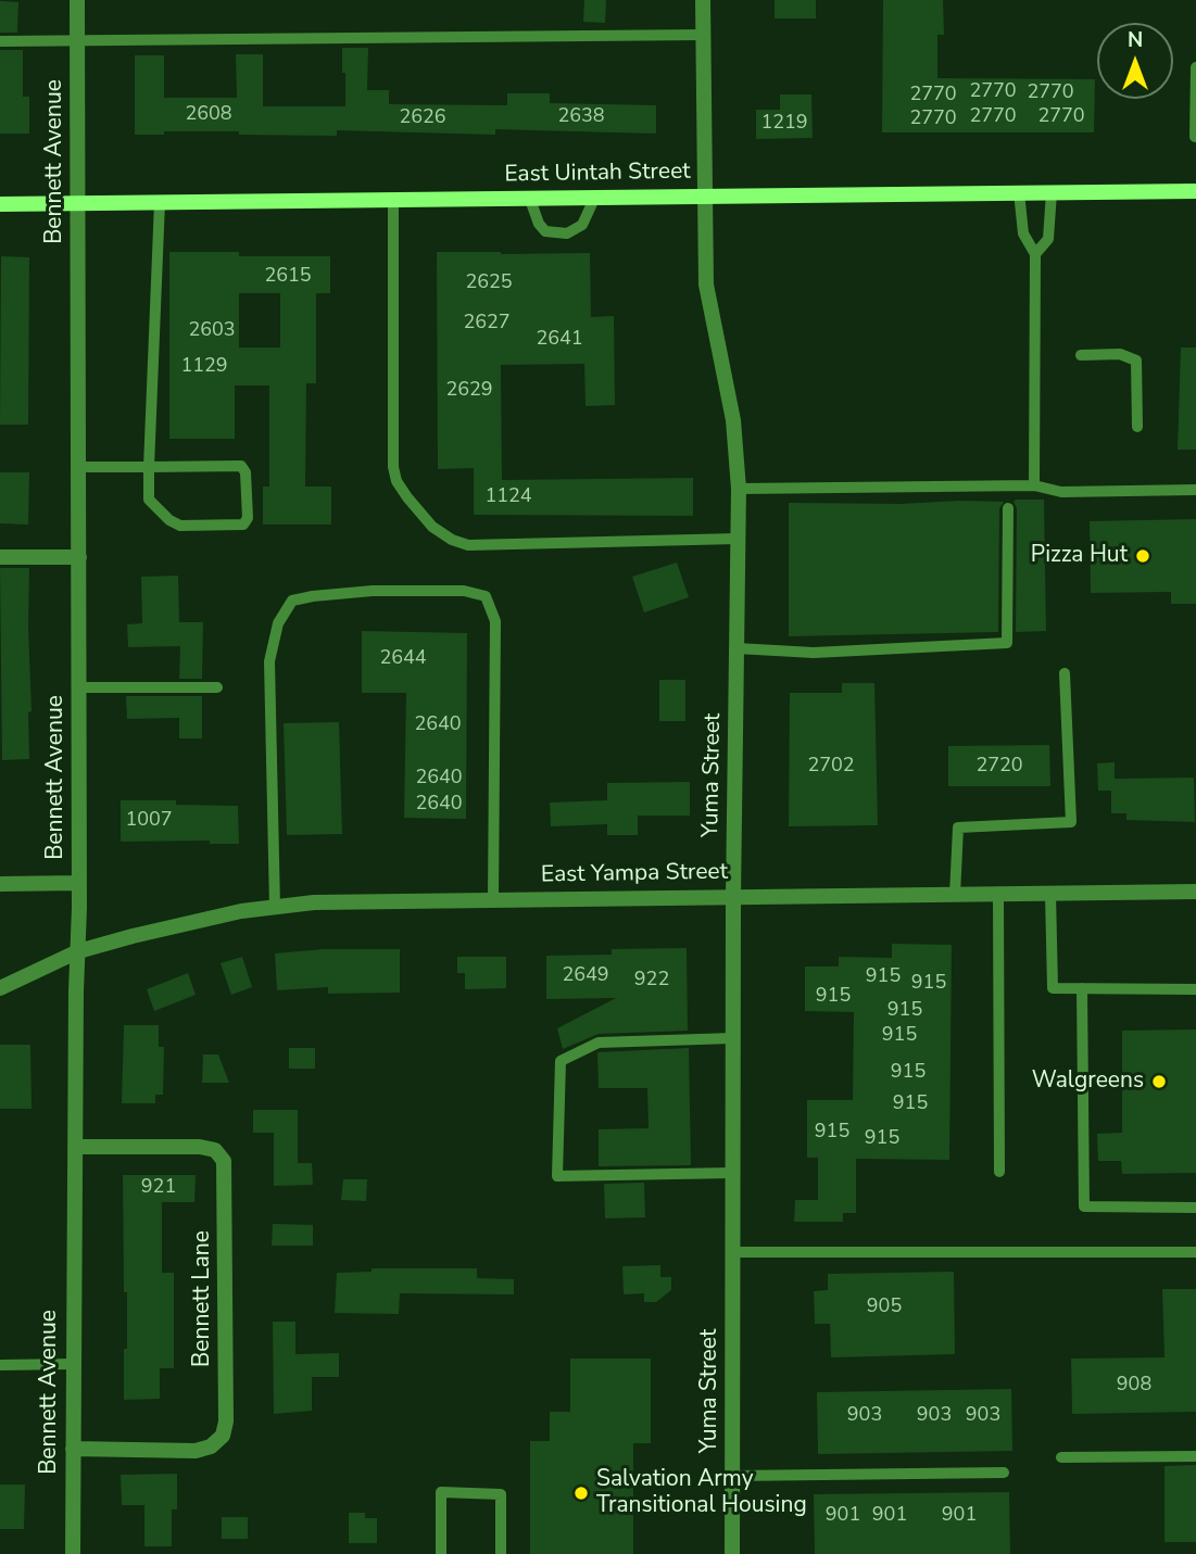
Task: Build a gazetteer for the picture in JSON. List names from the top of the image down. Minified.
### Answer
{"streets":{"main road":["East Uintah Street"],"street":["Bennett Avenue","Yuma Street","East Yampa Street","Bennett Lane"]},"crossings":[["Bennett Avenue","East Uintah Street"],["Bennett Avenue","East Yampa Street"],["Bennett Avenue","Bennett Lane"],["East Uintah Street","Yuma Street"],["Yuma Street","East Yampa Street"]],"places":["Pizza Hut","Walgreens","Salvation Army Transitional Housing"],"house_numbers":["2770","2770","2770","2608","2638","2770","2770","2626","2770","1219","2615","2625","2627","2603","2641","1129","2629","1124","2644","2640","2702","2720","2640","2640","1007","2649","915","922","915","915","915","915","915","915","915","915","921","905","908","903","903","903","901","901","901"],"north":"top"}
